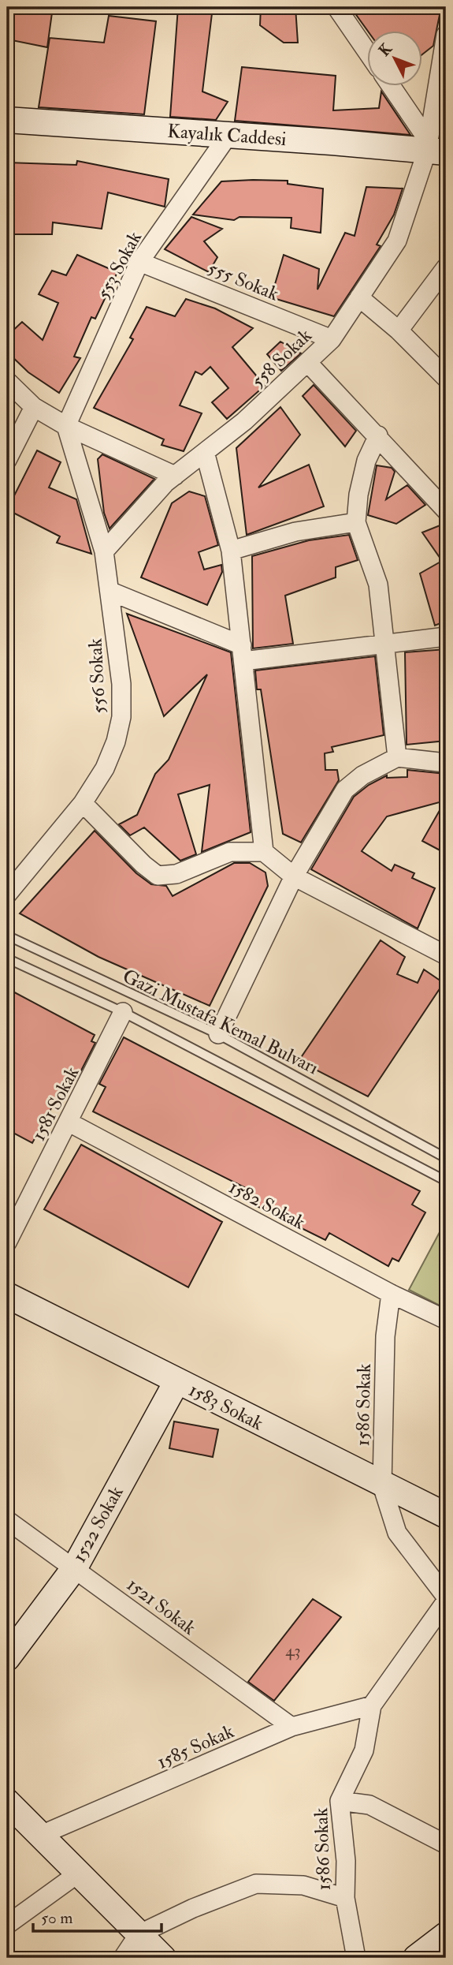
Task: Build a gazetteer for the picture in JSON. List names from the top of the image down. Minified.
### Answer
{"streets":{"street":["Kayalık Caddesi","553 Sokak","555 Sokak","558 Sokak","556 Sokak","1581 Sokak","1582 Sokak","1586 Sokak","1583 Sokak","1522 Sokak","1521 Sokak","1585 Sokak"],"lane":["Gazi Mustafa Kemal Bulvarı"]},"crossings":[["Kayalık Caddesi","553 Sokak"],["Kayalık Caddesi","558 Sokak"],["553 Sokak","555 Sokak"],["553 Sokak","556 Sokak"],["555 Sokak","558 Sokak"],["558 Sokak","556 Sokak"],["Gazi Mustafa Kemal Bulvarı","1581 Sokak"],["1581 Sokak","1582 Sokak"],["1582 Sokak","1586 Sokak"],["1586 Sokak","1583 Sokak"],["1586 Sokak","1585 Sokak"],["1583 Sokak","1522 Sokak"],["1522 Sokak","1521 Sokak"],["1521 Sokak","1585 Sokak"]],"house_numbers":["43"],"scale_bar":"50 m","north":"top left"}
